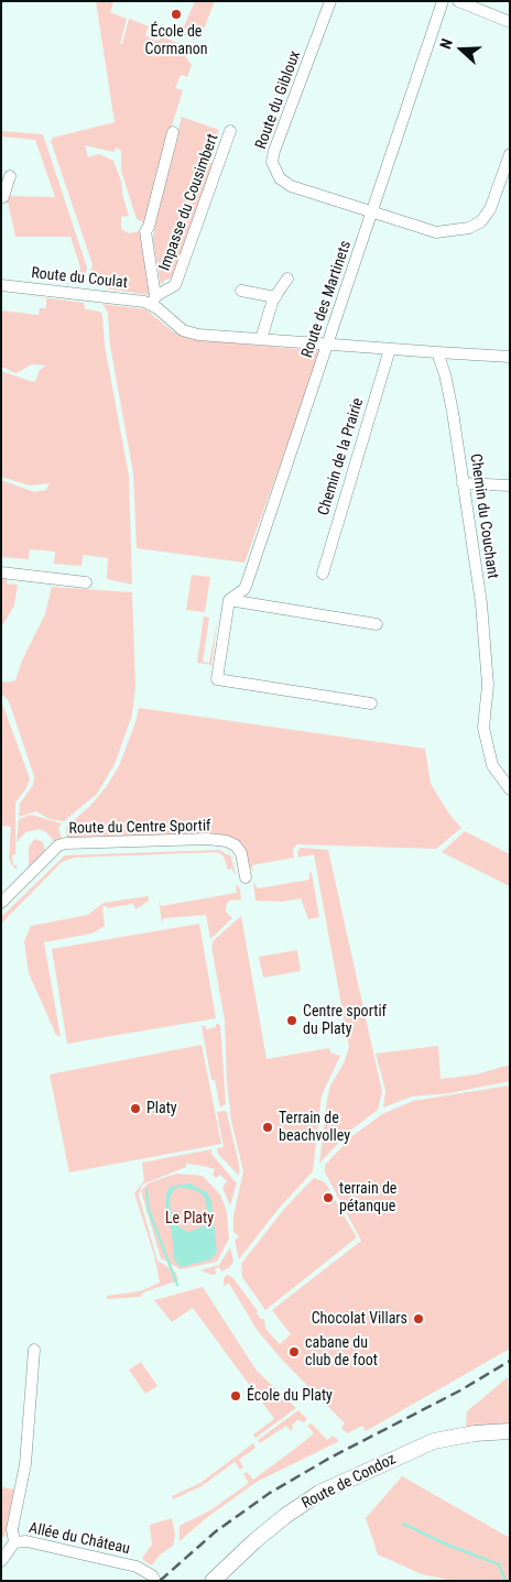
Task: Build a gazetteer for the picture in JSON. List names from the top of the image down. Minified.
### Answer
{"streets":{"main road":["Route de Condoz"],"street":["Route du Gibloux","Impasse du Cousimbert","Route du Coulat","Route des Martinets","Chemin de la Prairie","Chemin du Couchant","Route du Centre Sportif","Allée du Château"]},"crossings":[["Route du Gibloux","Route des Martinets"],["Impasse du Cousimbert","Route du Coulat"]],"parks":["Le Platy"],"places":["École de Cormanon","Centre sportif du Platy","Platy","Terrain de beachvolley","terrain de pétanque","Chocolat Villars","cabane du club de foot","École du Platy"],"north":"left"}
